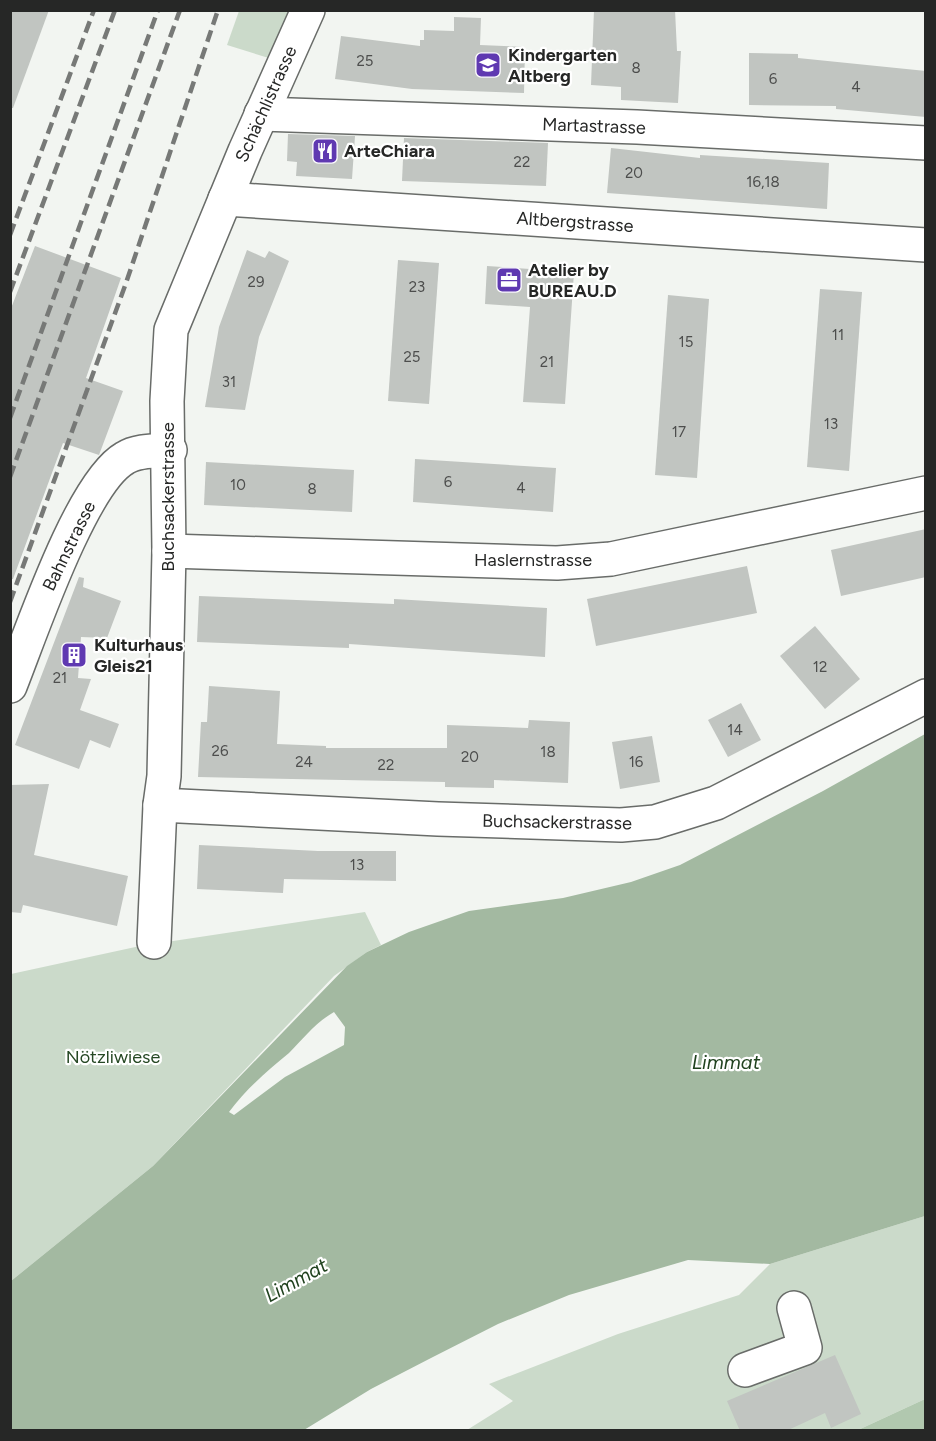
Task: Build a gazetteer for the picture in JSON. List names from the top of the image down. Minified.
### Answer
{"streets":{"street":["Schächlistrasse","Martastrasse","Altbergstrasse","Buchsackerstrasse","Bahnstrasse","Haslernstrasse"]},"crossings":[["Schächlistrasse","Martastrasse"],["Schächlistrasse","Altbergstrasse"],["Schächlistrasse","Buchsackerstrasse"],["Altbergstrasse","Buchsackerstrasse"],["Buchsackerstrasse","Bahnstrasse"],["Buchsackerstrasse","Haslernstrasse"]],"water":["Limmat"],"parks":["Nötzliwiese"],"places":{"school or university":["Kindergarten Altberg"],"restaurant":["ArteChiara"],"office":["Atelier by BUREAU.D"],"building":["Kulturhaus Gleis21"]},"house_numbers":["25","8","6","4","22","20","16,18","29","23","11","15","25","21","31","13","17","6","10","4","8","12","21","14","26","18","20","24","16","22","13"]}
